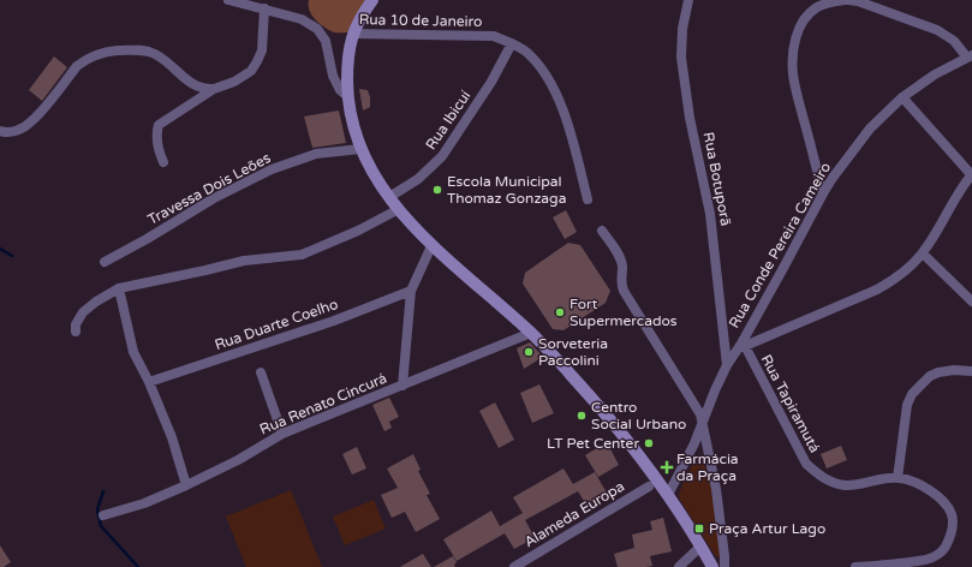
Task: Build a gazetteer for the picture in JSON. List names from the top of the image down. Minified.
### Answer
{"streets":{"street":["Rua 10 de Janeiro","Rua Ibicuí","Rua Botuporã","Travessa Dois Leões","Rua Conde Pereira Cameiro","Rua Duarte Coelho","Rua Renato Cincurá","Rua Tapiramutá","Alameda Europa"]},"crossings":[["Rua 10 de Janeiro","Rua Ibicuí"],["Rua Botuporã","Rua Conde Pereira Cameiro"],["Rua Conde Pereira Cameiro","Rua Tapiramutá"]],"places":{"other":["Escola Municipal Thomaz Gonzaga","Fort Supermercados","Sorveteria Paccolini","Centro Social Urbano","LT Pet Center"],"health":["Farmácia da Praça"],"transit":["Praça Artur Lago"]}}
